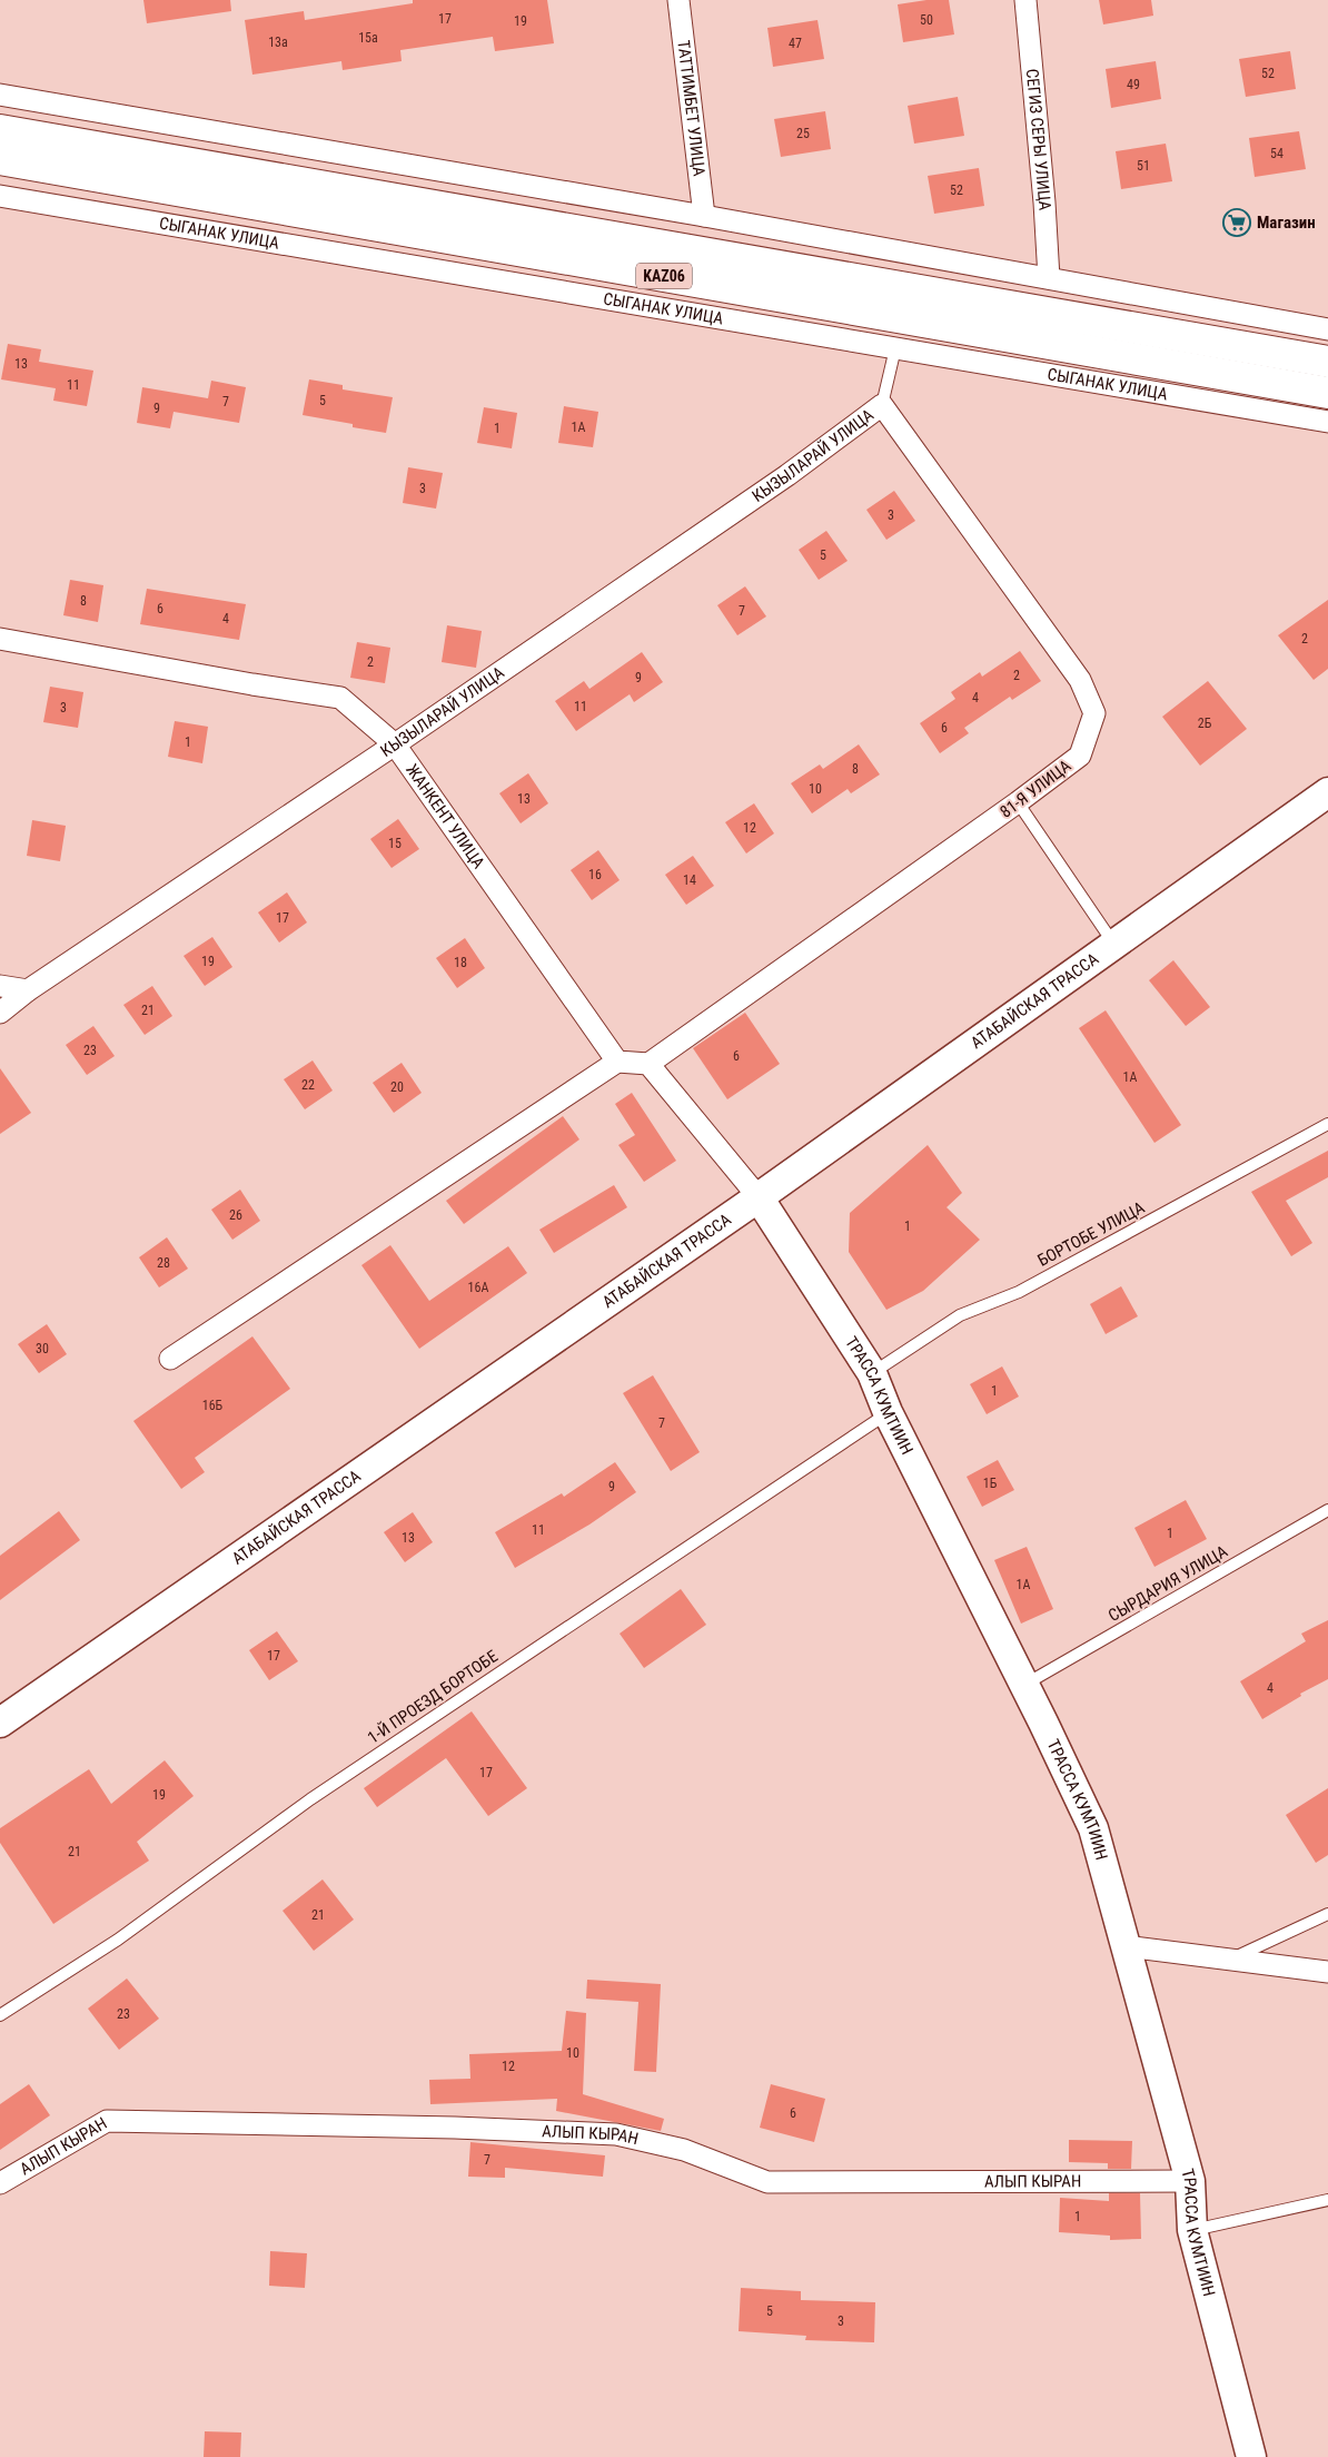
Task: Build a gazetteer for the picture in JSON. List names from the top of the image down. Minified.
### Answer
{"streets":{"highway":["KАZ06"],"main road":["АТАБАЙСКАЯ ТРАССА","ТРАССА КУМТИИН"],"street":["ТАТТИМБЕТ УЛИЦА","СЕГИЗ СЕРЫ УЛИЦА","СЫГАНАК УЛИЦА","КЫЗЫЛАРАЙ УЛИЦА","81-Я УЛИЦА","ЖАНКЕНТ УЛИЦА","АЛЫП КЫРАН"],"lane":["БОРТОБЕ УЛИЦА","СЫРДАРИЯ УЛИЦА","1-Й ПРОЕЗД БОРТОБЕ"]},"crossings":[["КЫЗЫЛАРАЙ УЛИЦА","81-Я УЛИЦА"],["КЫЗЫЛАРАЙ УЛИЦА","ЖАНКЕНТ УЛИЦА"],["АТАБАЙСКАЯ ТРАССА","ТРАССА КУМТИИН"],["БОРТОБЕ УЛИЦА","ТРАССА КУМТИИН"],["ТРАССА КУМТИИН","СЫРДАРИЯ УЛИЦА"],["ТРАССА КУМТИИН","1-Й ПРОЕЗД БОРТОБЕ"],["ТРАССА КУМТИИН","АЛЫП КЫРАН"]],"places":{"supermarket":["Магазин"]},"house_numbers":["17","50","19","15a","13a","47","52","49","25","54","51","52","13","11","5","7","9","1А","1","3","3","5","8","6","7","4","2","2","2","9","4","11","3","2Б","6","1","8","10","13","12","15","16","14","17","19","18","21","23","6","1А","22","20","26","1","28","16А","30","1","16Б","7","1Б","9","11","1","13","1А","17","4","17","19","21","21","23","10","12","6","7","1","5","3"]}
